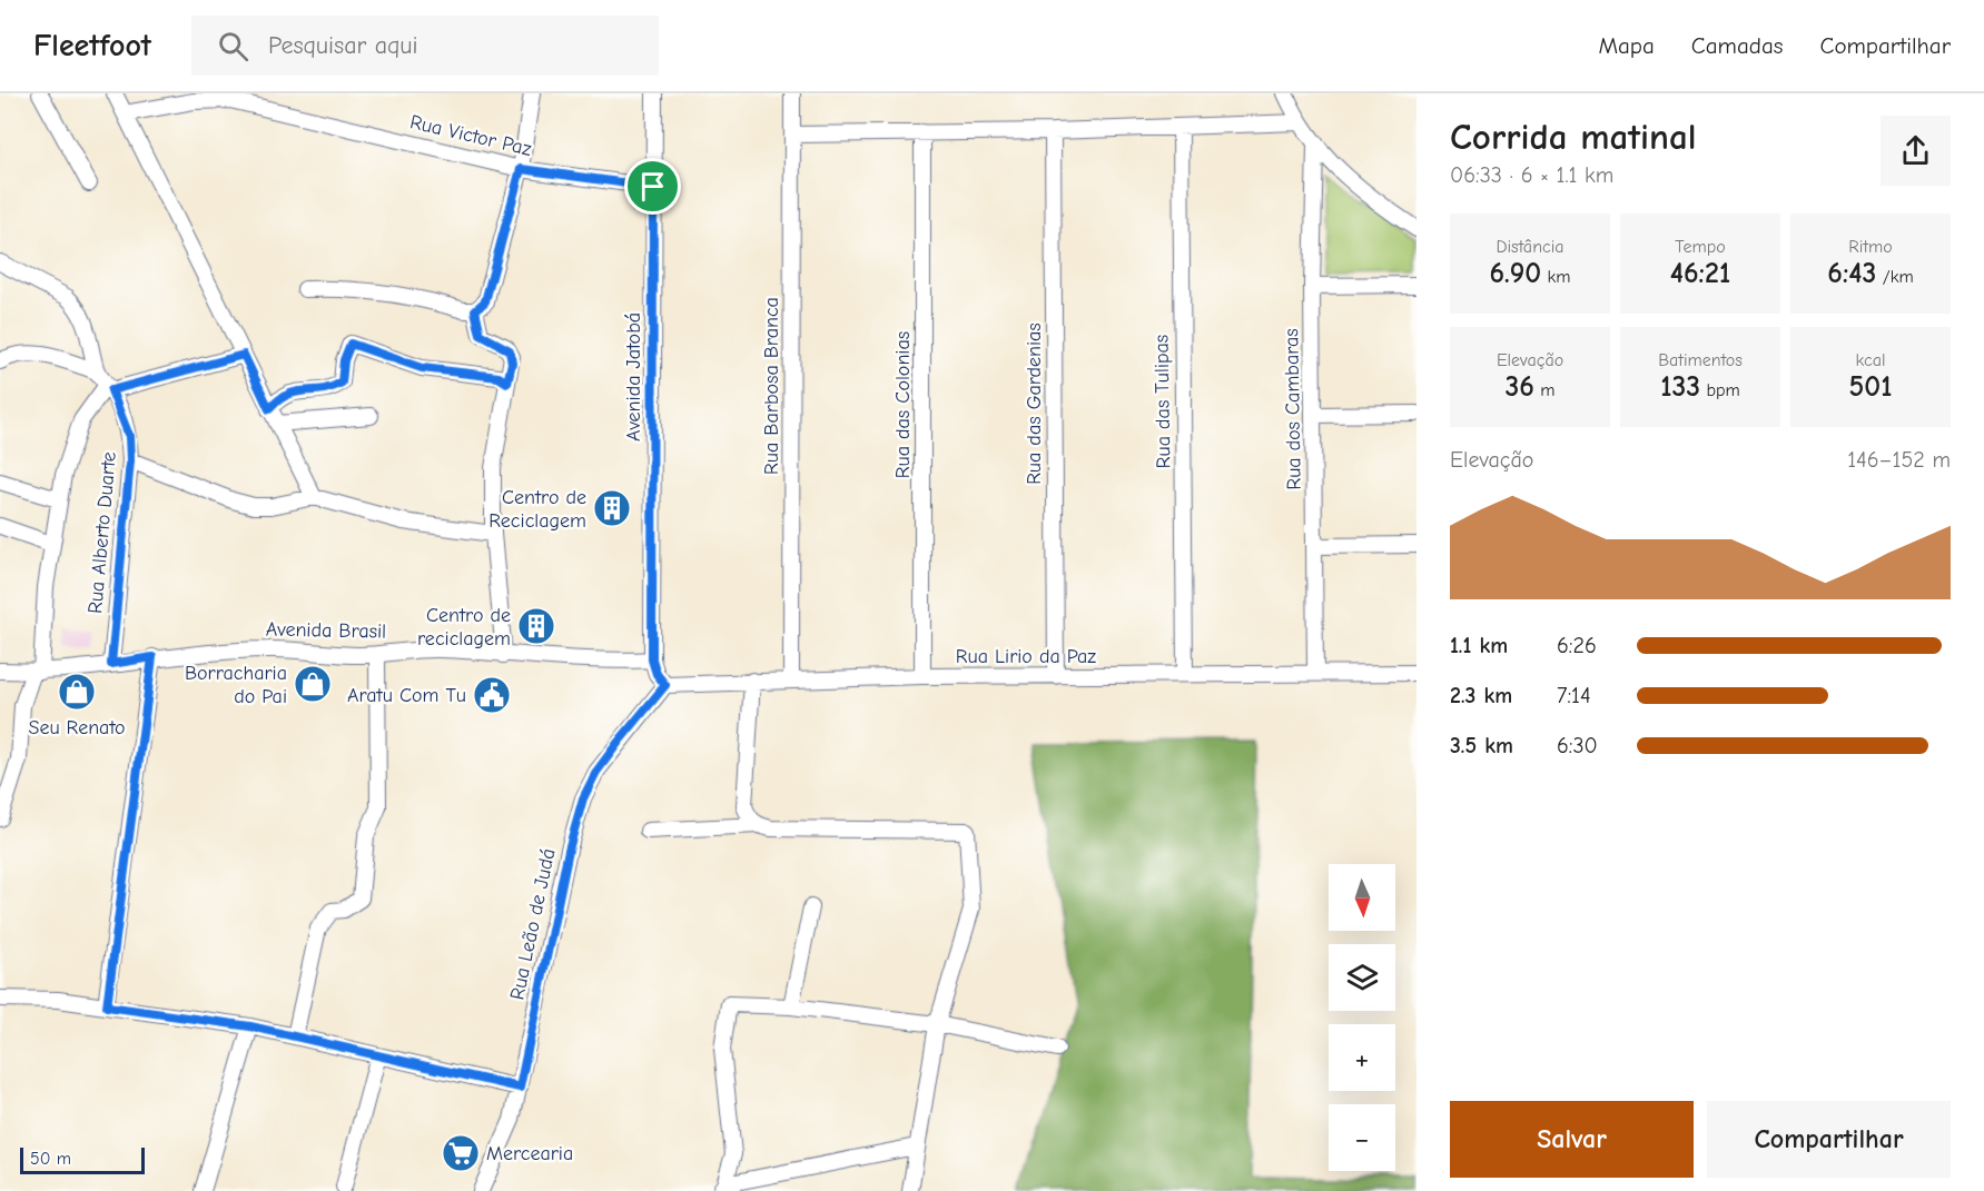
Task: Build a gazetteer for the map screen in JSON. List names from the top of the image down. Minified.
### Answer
{"streets":{"street":["Rua Victor Paz","Avenida Jatobá","Rua Barbosa Branca","Rua das Tulipas","Rua das Gardenias","Rua das Colonias","Rua dos Cambaras","Rua Alberto Duarte","Avenida Brasil","Rua Lirio da Paz","Rua Leão de Judá"]},"crossings":[["Rua Victor Paz","Avenida Jatobá"],["Avenida Jatobá","Avenida Brasil"],["Rua Barbosa Branca","Rua Lirio da Paz"],["Rua das Tulipas","Rua Lirio da Paz"],["Rua das Gardenias","Rua Lirio da Paz"],["Rua das Colonias","Rua Lirio da Paz"],["Rua dos Cambaras","Rua Lirio da Paz"],["Rua Alberto Duarte","Avenida Brasil"],["Rua Lirio da Paz","Rua Leão de Judá"]],"places":{"building":["Centro de Reciclagem","Centro de reciclagem"],"shop":["Borracharia do Pai","Seu Renato"],"public building":["Aratu Com Tu"],"supermarket":["Mercearia"]},"scale_bar":"50 m","north":"bottom","page":{"header":"Fleetfoot","search":"Pesquisar aqui","nav":["Mapa","Camadas","Compartilhar"],"heading":["Corrida matinal","06:33 · 6 × 1.1 km"],"stats":[["Distância","6.90 km"],["Tempo","46:21"],["Ritmo","6:43 /km"],["Elevação","36 m"],["Batimentos","133 bpm"],["kcal","501"]],"chart":["Elevação","146–152 m"],"list":[{"name":"1.1 km","note":"6:26"},{"name":"2.3 km","note":"7:14"},{"name":"3.5 km","note":"6:30"}],"map_buttons":["+","−"],"buttons":["Salvar","Compartilhar"],"scale":"50 m"}}
